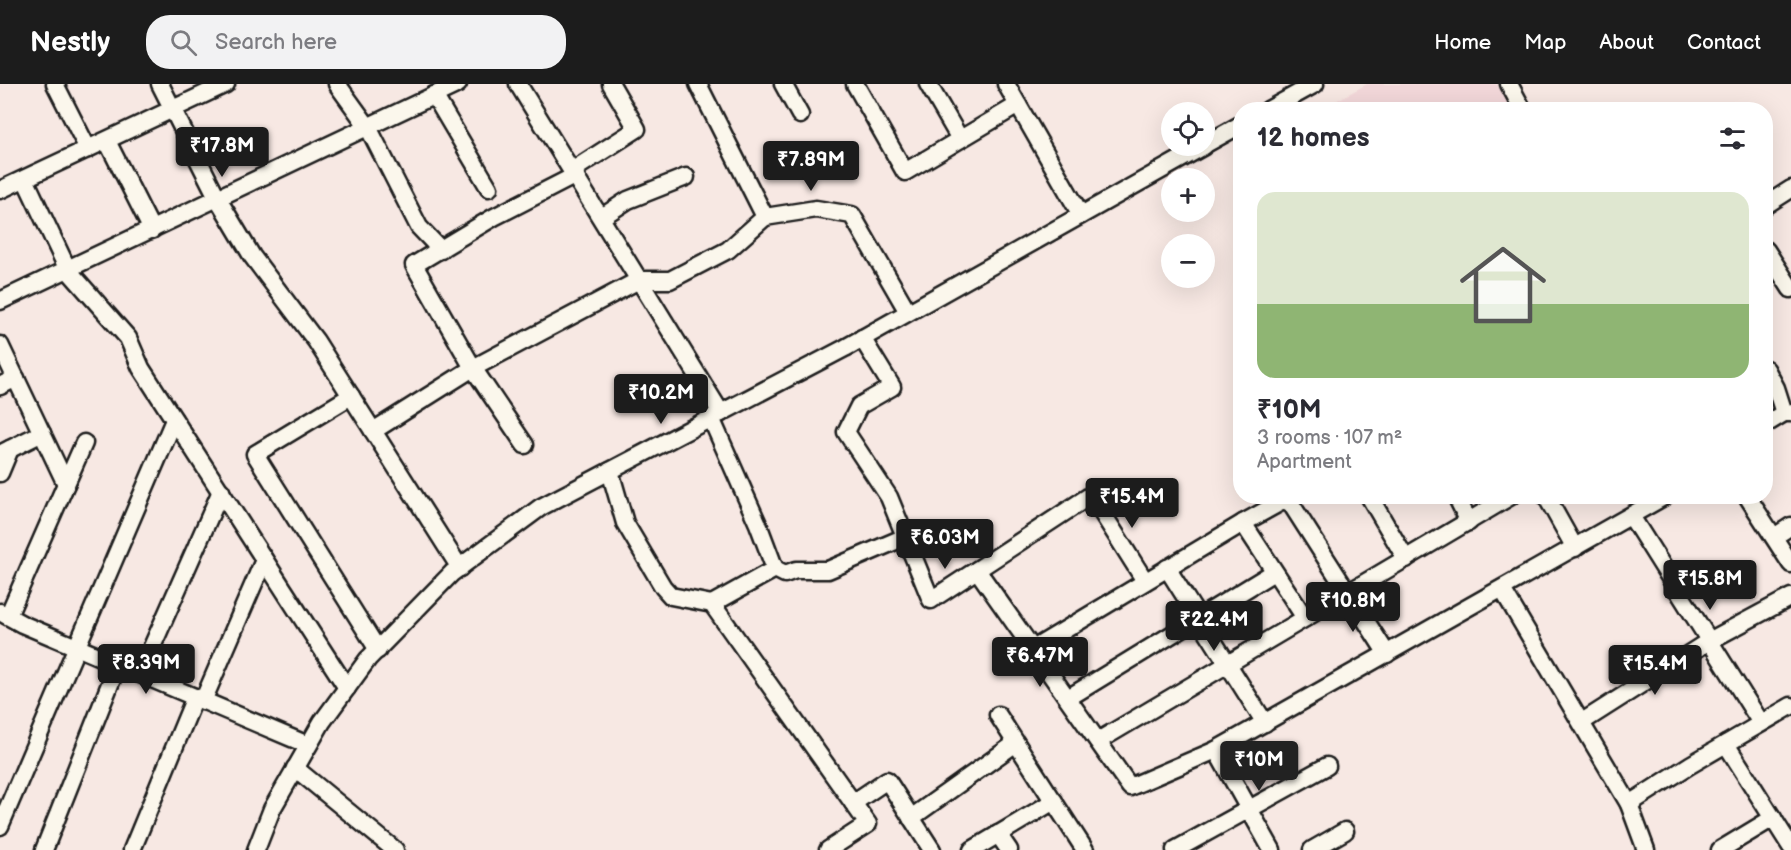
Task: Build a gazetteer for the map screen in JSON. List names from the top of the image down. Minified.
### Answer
{"page":{"header":"Nestly","search":"Search here","nav":["Home","Map","About","Contact"],"map_buttons":["+","−"],"heading":"12 homes","price":["₹17.8M","₹7.89M","₹10.2M","₹15.4M","₹6.03M","₹15.8M","₹10.8M","₹22.4M","₹6.47M","₹8.39M","₹15.4M","₹10M"],"list":[{"name":"₹10M","note":"3 rooms · 107 m² · Apartment"}]}}
